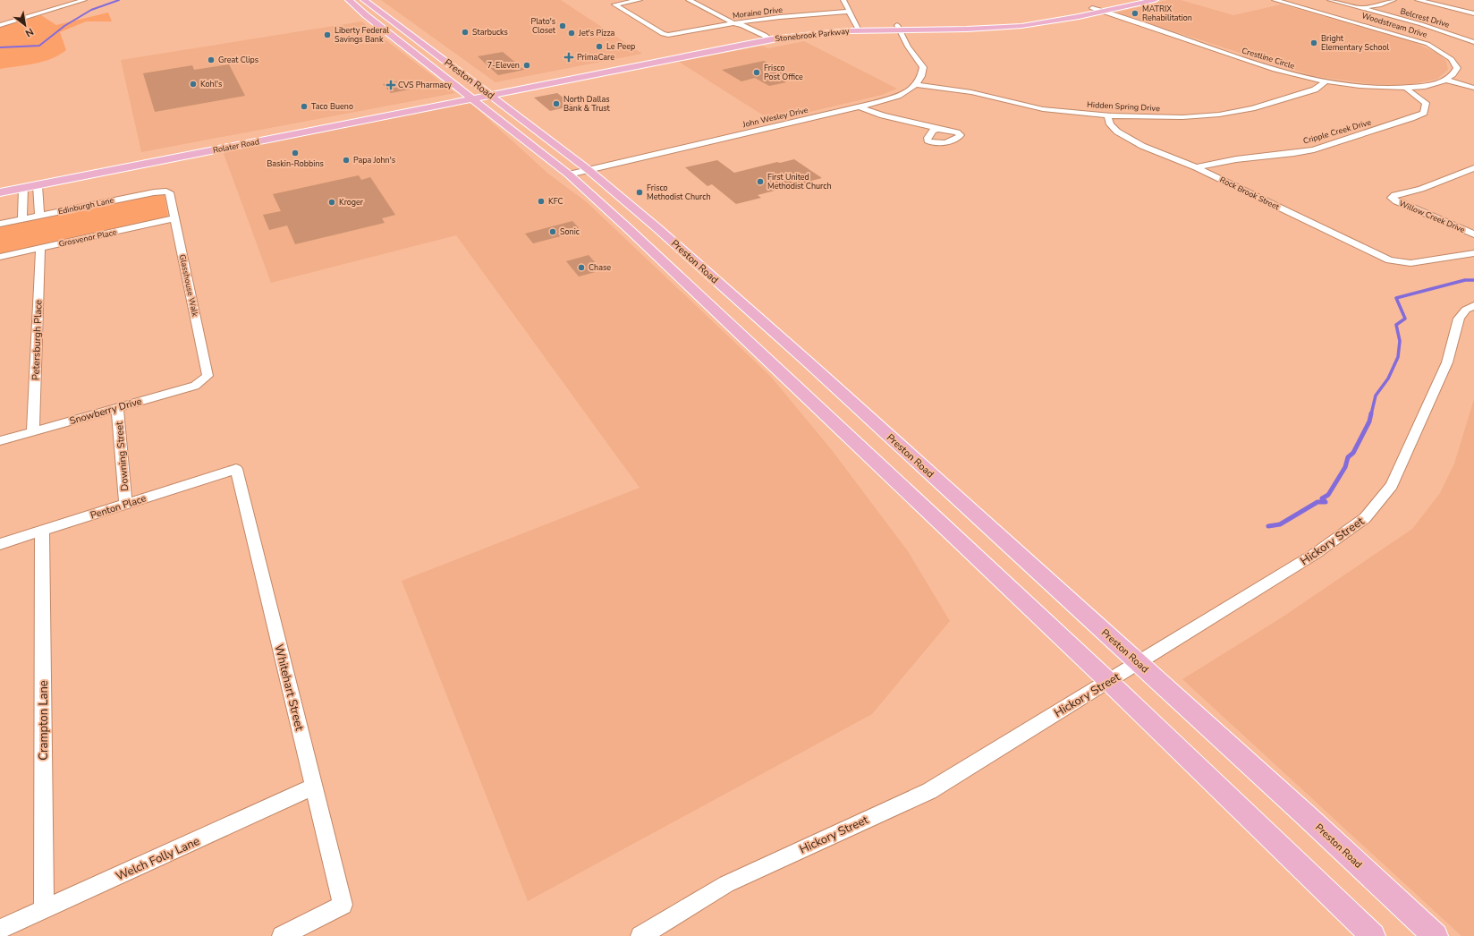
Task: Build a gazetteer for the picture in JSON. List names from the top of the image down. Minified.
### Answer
{"streets":{"main road":["Stonebrook Parkway","Preston Road","Rolater Road"],"street":["Moraine Drive","Belcrest Drive","Woodstream Drive","Crestline Circle","Hidden Spring Drive","John Wesley Drive","Cripple Creek Drive","Rock Brook Street","Edinburgh Lane","Willow Creek Drive","Grosvenor Place","Glasshouse Walk","Petersburgh Place","Snowberry Drive","Downing Street","Penton Place","Hickory Street","Whitehart Street","Crampton Lane","Welch Folly Lane"]},"crossings":[["Woodstream Drive","Crestline Circle"],["Stonebrook Parkway","Crestline Circle"],["Stonebrook Parkway","Preston Road"],["Stonebrook Parkway","Rolater Road"],["Crestline Circle","Hidden Spring Drive"],["Crestline Circle","Cripple Creek Drive"],["Preston Road","John Wesley Drive"],["Preston Road","Rolater Road"],["Preston Road","Hickory Street"],["Hidden Spring Drive","John Wesley Drive"],["Hidden Spring Drive","Rock Brook Street"],["Cripple Creek Drive","Rock Brook Street"],["Edinburgh Lane","Glasshouse Walk"],["Grosvenor Place","Glasshouse Walk"],["Grosvenor Place","Petersburgh Place"],["Glasshouse Walk","Snowberry Drive"],["Petersburgh Place","Snowberry Drive"],["Snowberry Drive","Downing Street"],["Downing Street","Penton Place"],["Penton Place","Whitehart Street"],["Penton Place","Crampton Lane"],["Whitehart Street","Welch Folly Lane"],["Crampton Lane","Welch Folly Lane"]],"places":{"other":["MATRIX Rehabilitation","Plato's Closet","Starbucks","Jet's Pizza","Liberty Federal Savings Bank","Bright Elementary School","Le Peep","Great Clips","7-Eleven","Frisco Post Office","Kohl's","North Dallas Bank & Trust","Taco Bueno","Baskin-Robbins","Papa John's","First United Methodist Church","Frisco Methodist Church","KFC","Kroger","Sonic","Chase"],"health":["PrimaCare","CVS Pharmacy"]},"north":"bottom right"}
